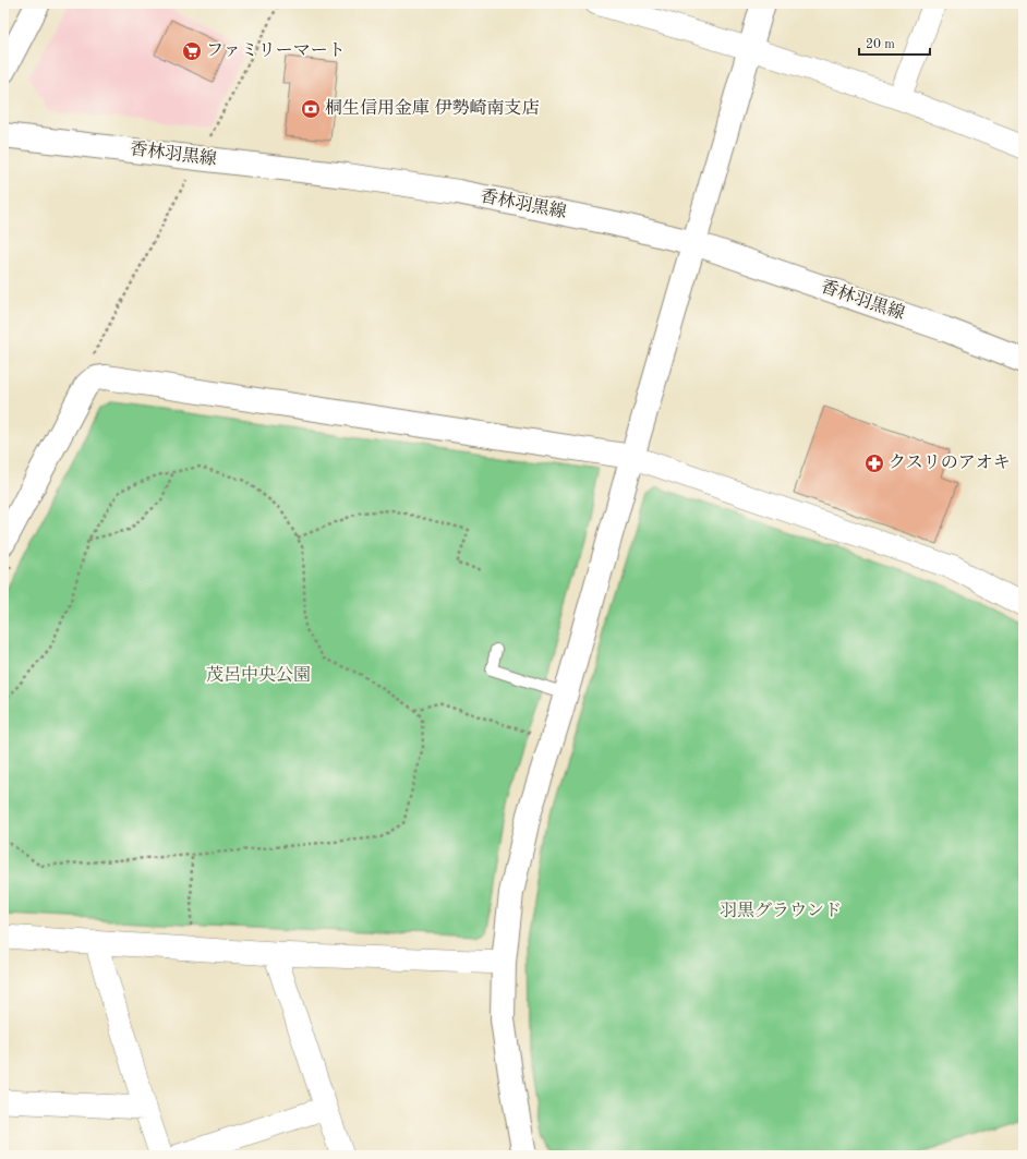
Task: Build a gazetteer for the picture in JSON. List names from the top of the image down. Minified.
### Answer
{"streets":{"main road":["香林羽黒線"]},"parks":["茂呂中央公園","羽黒グラウンド"],"places":{"supermarket":["ファミリーマート"],"bank":["桐生信用金庫 伊勢崎南支店"],"pharmacy":["クスリのアオキ"]},"scale_bar":"20 m"}
